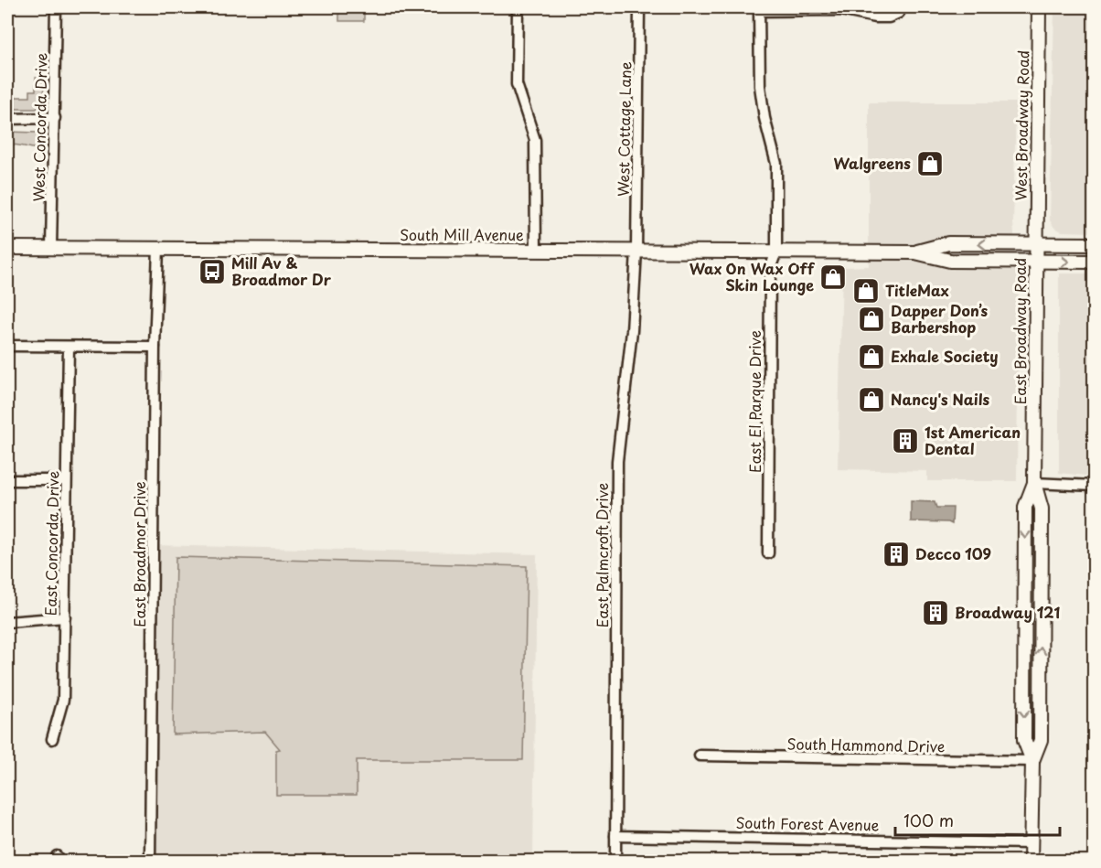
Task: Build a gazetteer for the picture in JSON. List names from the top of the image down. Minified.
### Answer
{"streets":{"main road":["West Broadway Road","South Mill Avenue","East Broadway Road"],"street":["West Concorda Drive","West Cottage Lane","East El Parque Drive","East Concorda Drive","East Broadmor Drive","East Palmcroft Drive","South Hammond Drive","South Forest Avenue"]},"crossings":[["West Broadway Road","South Mill Avenue"],["West Broadway Road","East Broadway Road"],["West Concorda Drive","South Mill Avenue"],["West Cottage Lane","South Mill Avenue"],["West Cottage Lane","East Palmcroft Drive"],["South Mill Avenue","East Broadway Road"],["South Mill Avenue","East El Parque Drive"],["South Mill Avenue","East Broadmor Drive"],["South Mill Avenue","East Palmcroft Drive"],["East Broadway Road","South Hammond Drive"],["East Broadway Road","South Forest Avenue"],["East Palmcroft Drive","South Forest Avenue"]],"places":{"shop":["Walgreens","Wax On Wax Off Skin Lounge","TitleMax","Dapper Don’s Barbershop","Exhale Society","Nancy's Nails"],"bus stop":["Mill Av & Broadmor Dr"],"building":["1st American Dental","Decco 109","Broadway 121"]},"scale_bar":"100 m"}
